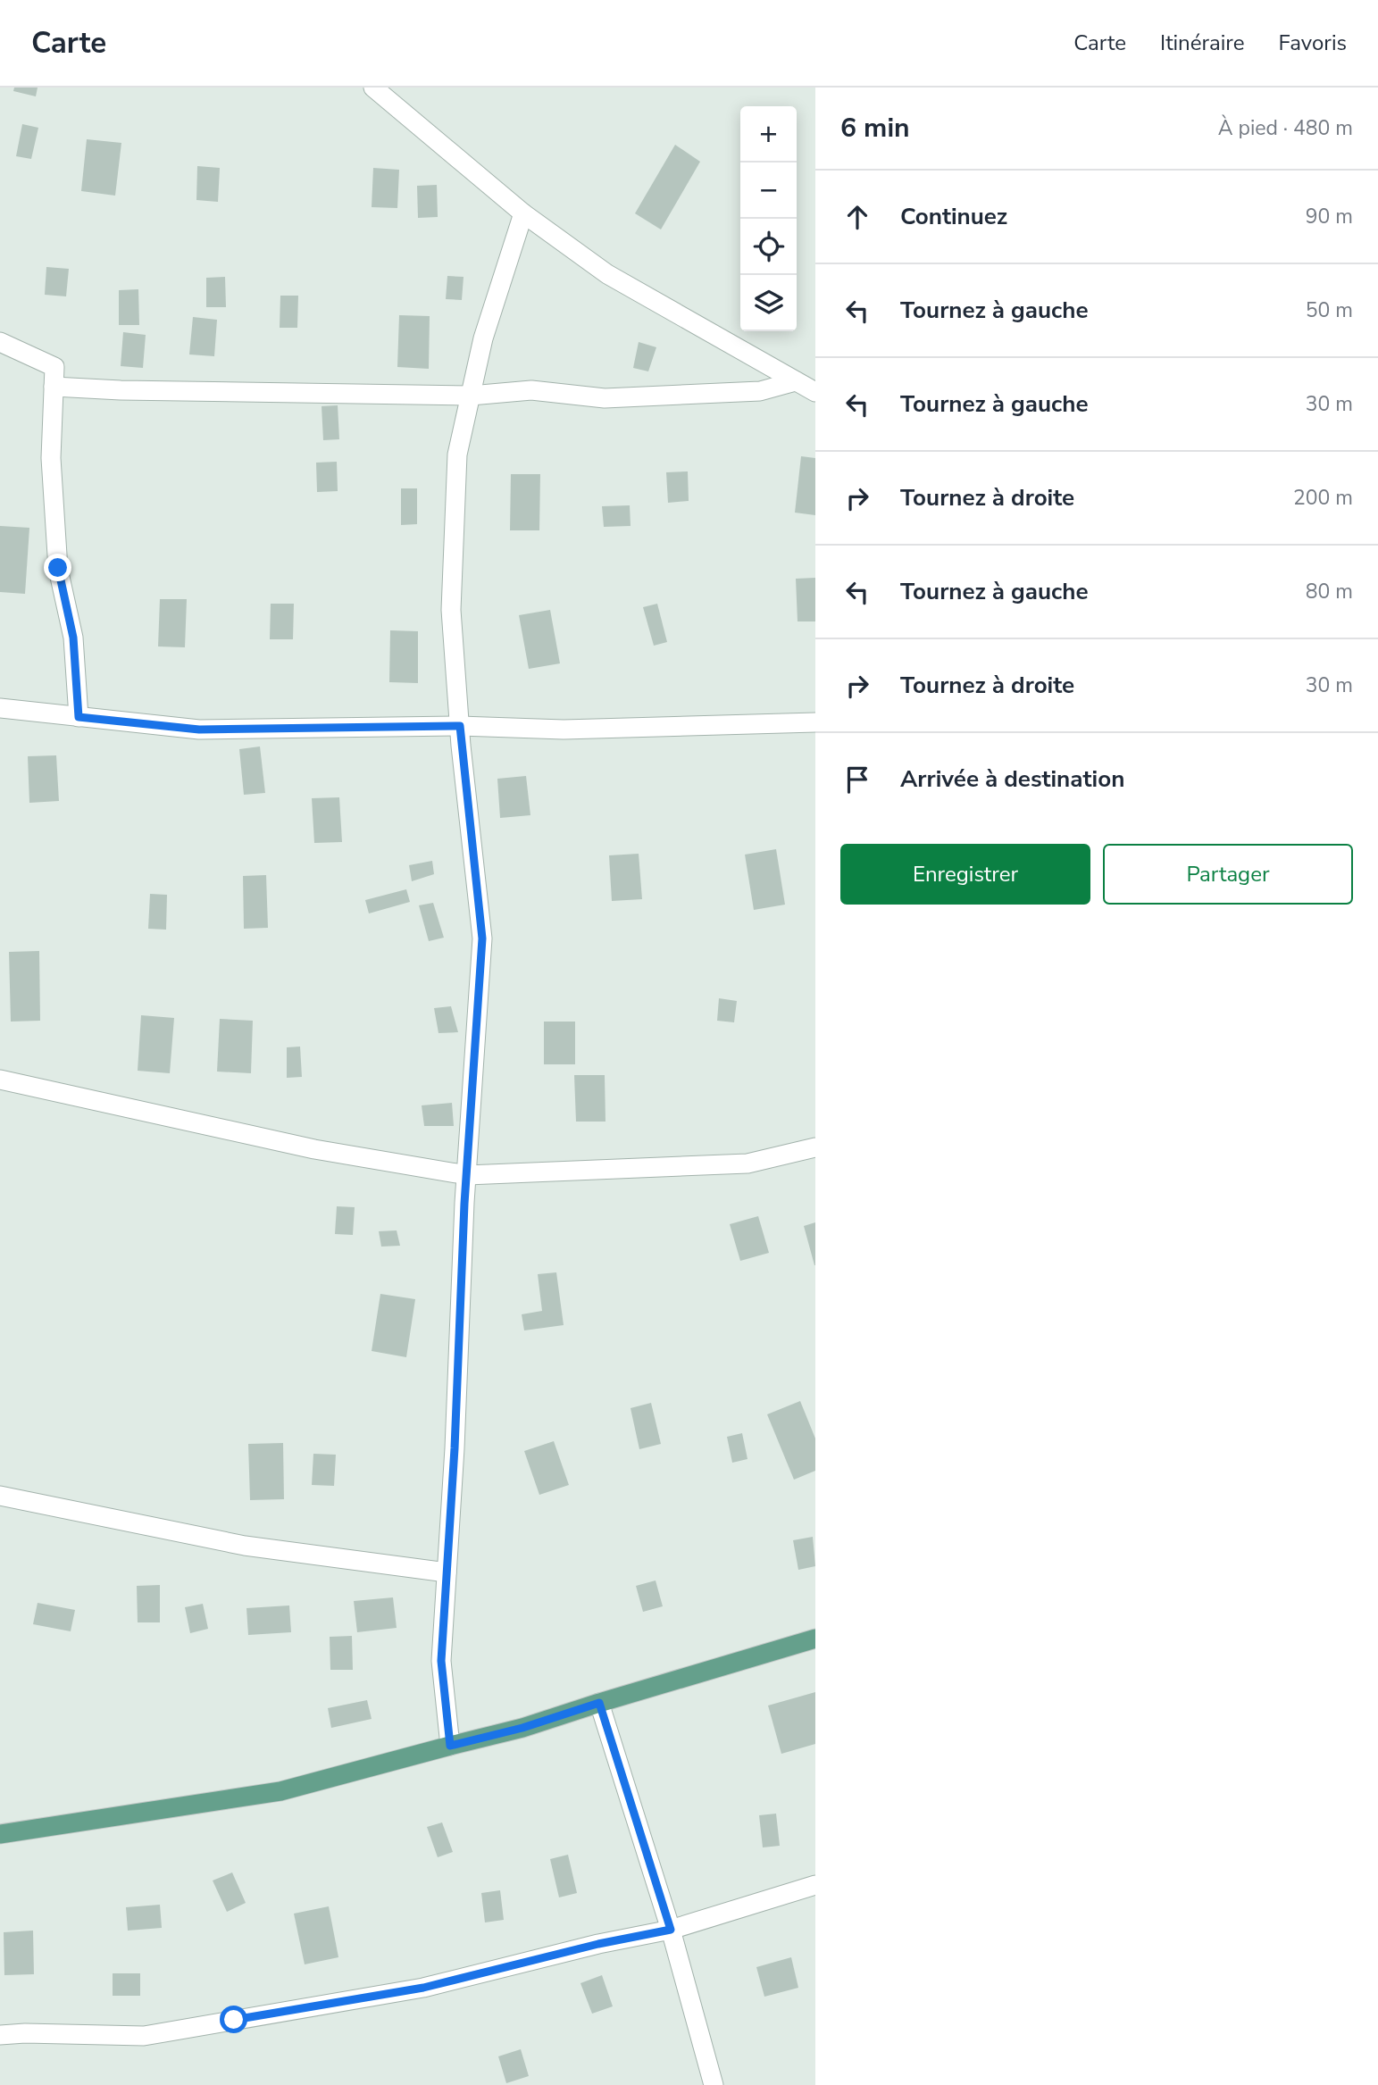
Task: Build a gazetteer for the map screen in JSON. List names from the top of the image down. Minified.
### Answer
{"page":{"header":"Carte","nav":["Carte","Itinéraire","Favoris"],"heading":["6 min","À pied · 480 m"],"map_buttons":["+","−"],"list":[["Continuez","90 m"],["Tournez à gauche","50 m"],["Tournez à gauche","30 m"],["Tournez à droite","200 m"],["Tournez à gauche","80 m"],["Tournez à droite","30 m"],"Arrivée à destination"],"buttons":["Enregistrer","Partager"]}}
